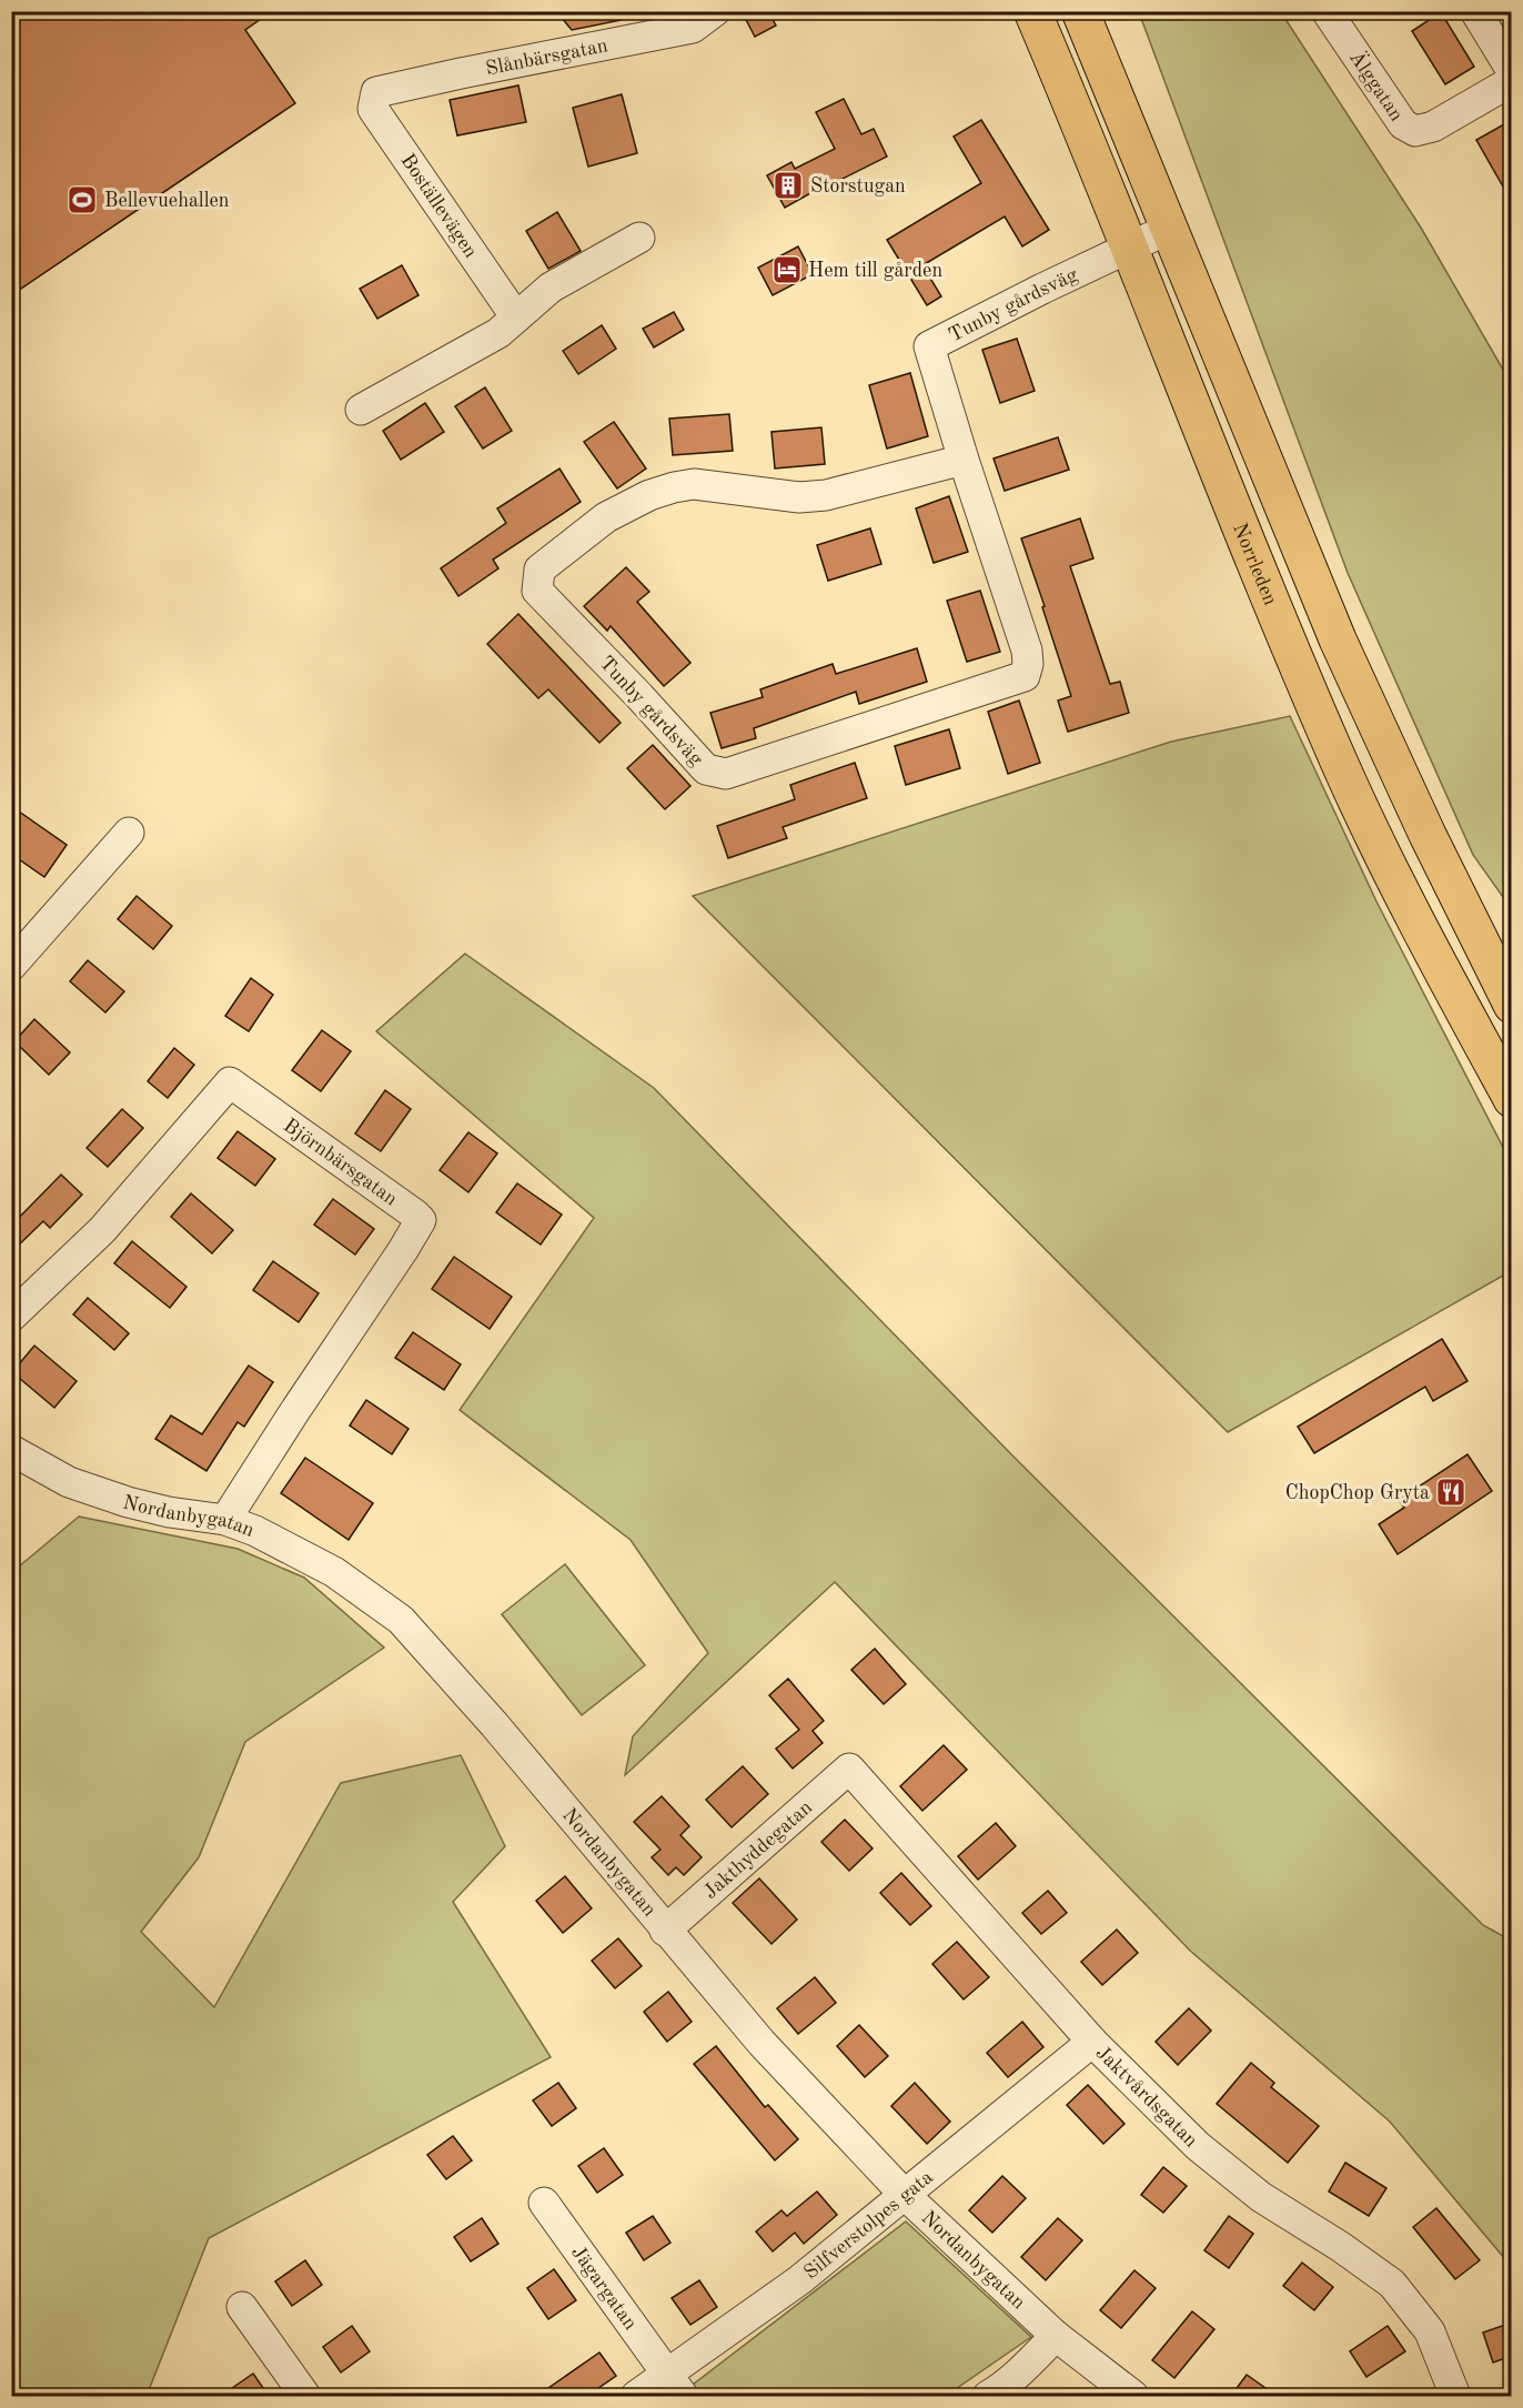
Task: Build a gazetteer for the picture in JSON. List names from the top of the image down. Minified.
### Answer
{"streets":{"main road":["Norrleden"],"street":["Slånbärsgatan","Älggatan","Boställevägen","Tunby gårdsväg","Björnbärsgatan","Nordanbygatan","Jakthyddegatan","Jaktvårdsgatan","Silfverstolpes gata","Jägargatan"]},"crossings":[["Slånbärsgatan","Boställevägen"],["Tunby gårdsväg","Norrleden"],["Björnbärsgatan","Nordanbygatan"],["Nordanbygatan","Jakthyddegatan"],["Nordanbygatan","Silfverstolpes gata"],["Jakthyddegatan","Jaktvårdsgatan"],["Jaktvårdsgatan","Silfverstolpes gata"],["Silfverstolpes gata","Jägargatan"]],"places":{"building":["Storstugan"],"sports":["Bellevuehallen"],"hotel":["Hem till gården"],"restaurant":["ChopChop Gryta"]}}
